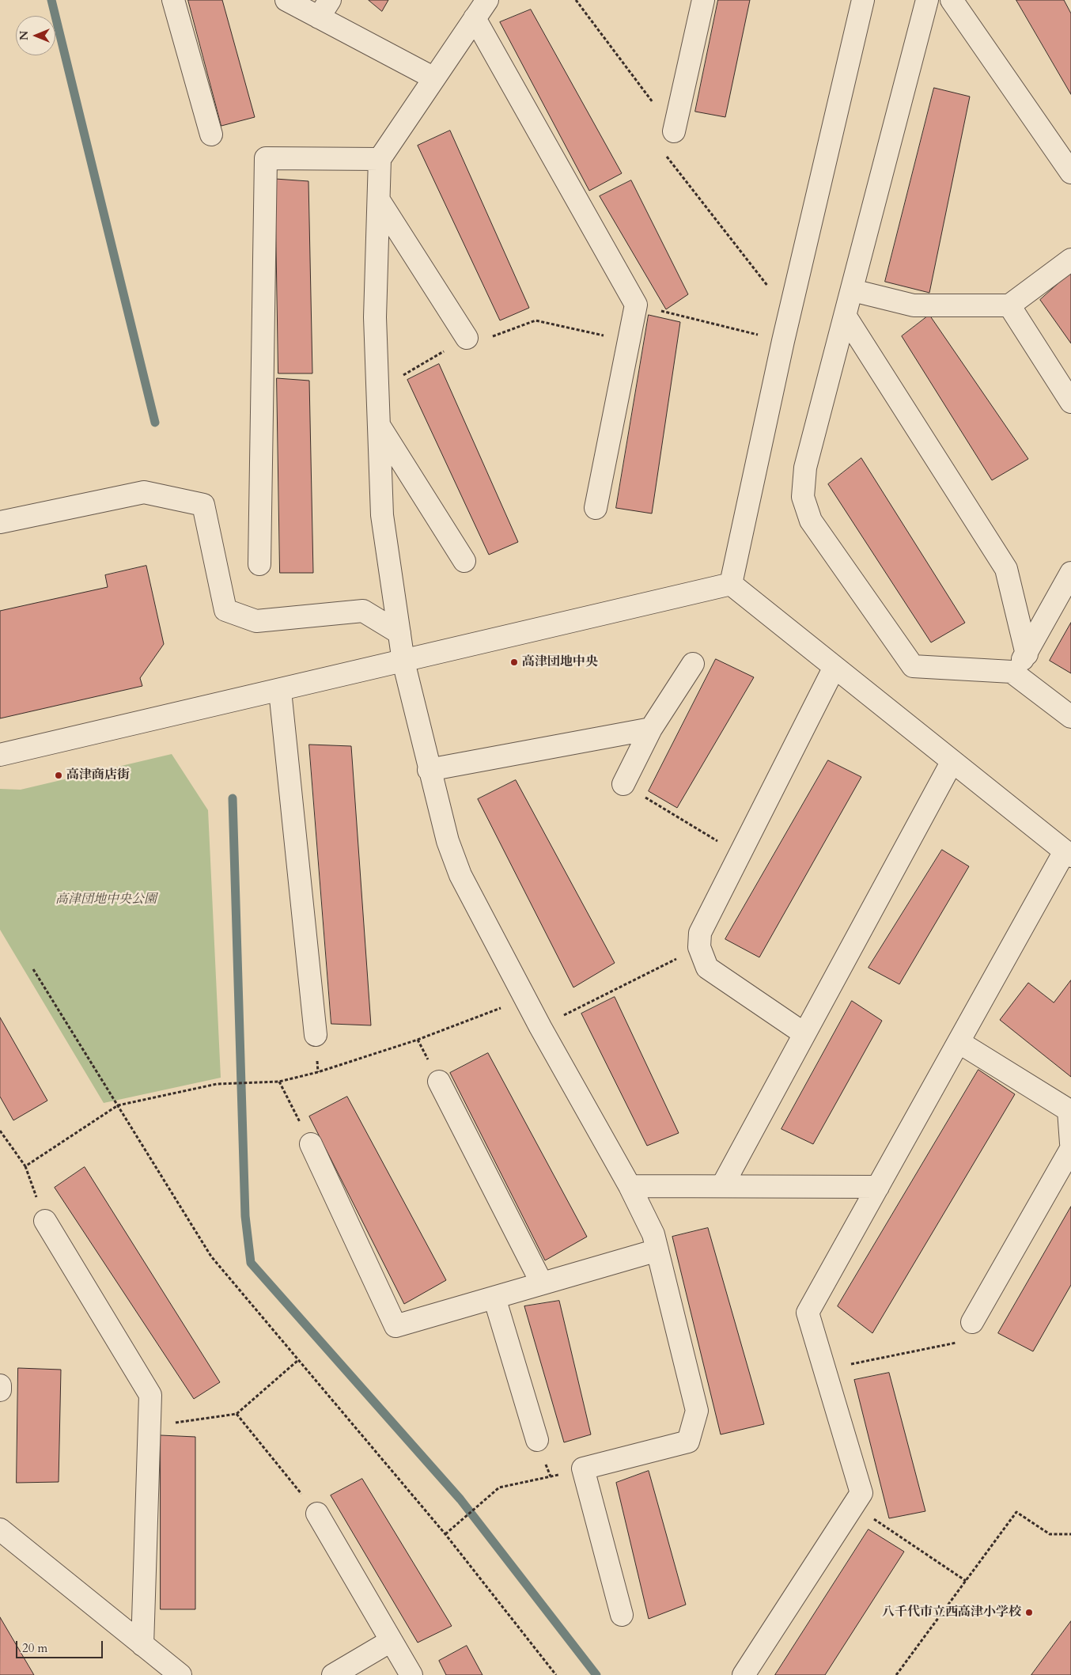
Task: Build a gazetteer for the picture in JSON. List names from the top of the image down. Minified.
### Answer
{"parks":["高津団地中央公園"],"places":["高津団地中央","高津商店街","八千代市立西高津小学校"],"scale_bar":"20 m","north":"left"}
